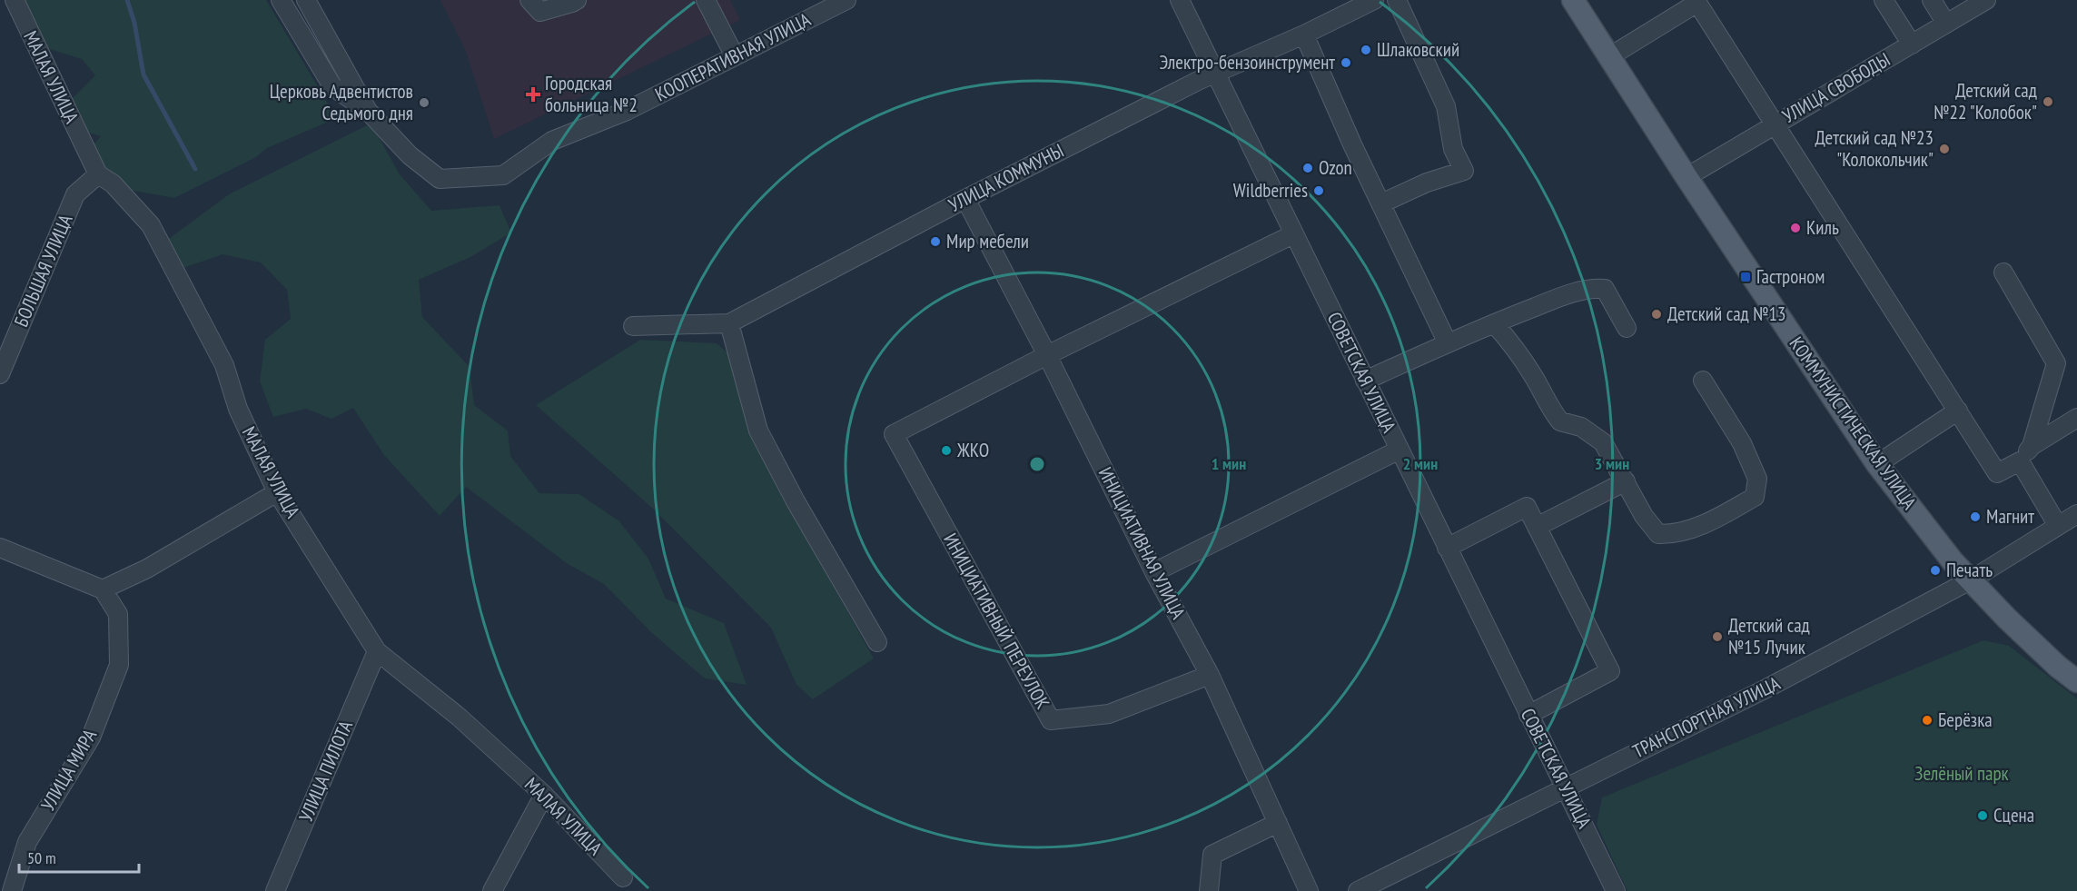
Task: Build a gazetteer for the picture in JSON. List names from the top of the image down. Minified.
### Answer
{"streets":{"main road":["КОММУНИСТИЧЕСКАЯ УЛИЦА"],"street":["КООПЕРАТИВНАЯ УЛИЦА","МАЛАЯ УЛИЦА","УЛИЦА СВОБОДЫ","УЛИЦА КОММУНЫ","БОЛЬШАЯ УЛИЦА","СОВЕТСКАЯ УЛИЦА","ИНИЦИАТИВНАЯ УЛИЦА","ИНИЦИАТИВНЫЙ ПЕРЕУЛОК","ТРАНСПОРТНАЯ УЛИЦА","УЛИЦА МИРА","УЛИЦА ПИЛОТА"]},"crossings":[["МАЛАЯ УЛИЦА","БОЛЬШАЯ УЛИЦА"],["МАЛАЯ УЛИЦА","УЛИЦА ПИЛОТА"],["УЛИЦА СВОБОДЫ","КОММУНИСТИЧЕСКАЯ УЛИЦА"],["УЛИЦА КОММУНЫ","СОВЕТСКАЯ УЛИЦА"],["УЛИЦА КОММУНЫ","ИНИЦИАТИВНАЯ УЛИЦА"],["СОВЕТСКАЯ УЛИЦА","ТРАНСПОРТНАЯ УЛИЦА"],["КОММУНИСТИЧЕСКАЯ УЛИЦА","ТРАНСПОРТНАЯ УЛИЦА"],["ИНИЦИАТИВНАЯ УЛИЦА","ИНИЦИАТИВНЫЙ ПЕРЕУЛОК"]],"parks":["Зелёный парк"],"places":{"other":["Шлаковский","Электро-бензоинструмент","Детский сад №22 \"Колобок\"","Церковь Адвентистов Седьмого дня","Детский сад №23 \"Колокольчик\"","Ozon","Wildberries","Киль","Мир мебели","Детский сад №13","ЖКО","Магнит","Печать","Детский сад №15 Лучик","Берёзка","Сцена"],"health":["Городская больница №2"],"transit":["Гастроном"]},"scale_bar":"50 m","rings":["1 мин","2 мин","3 мин"]}
